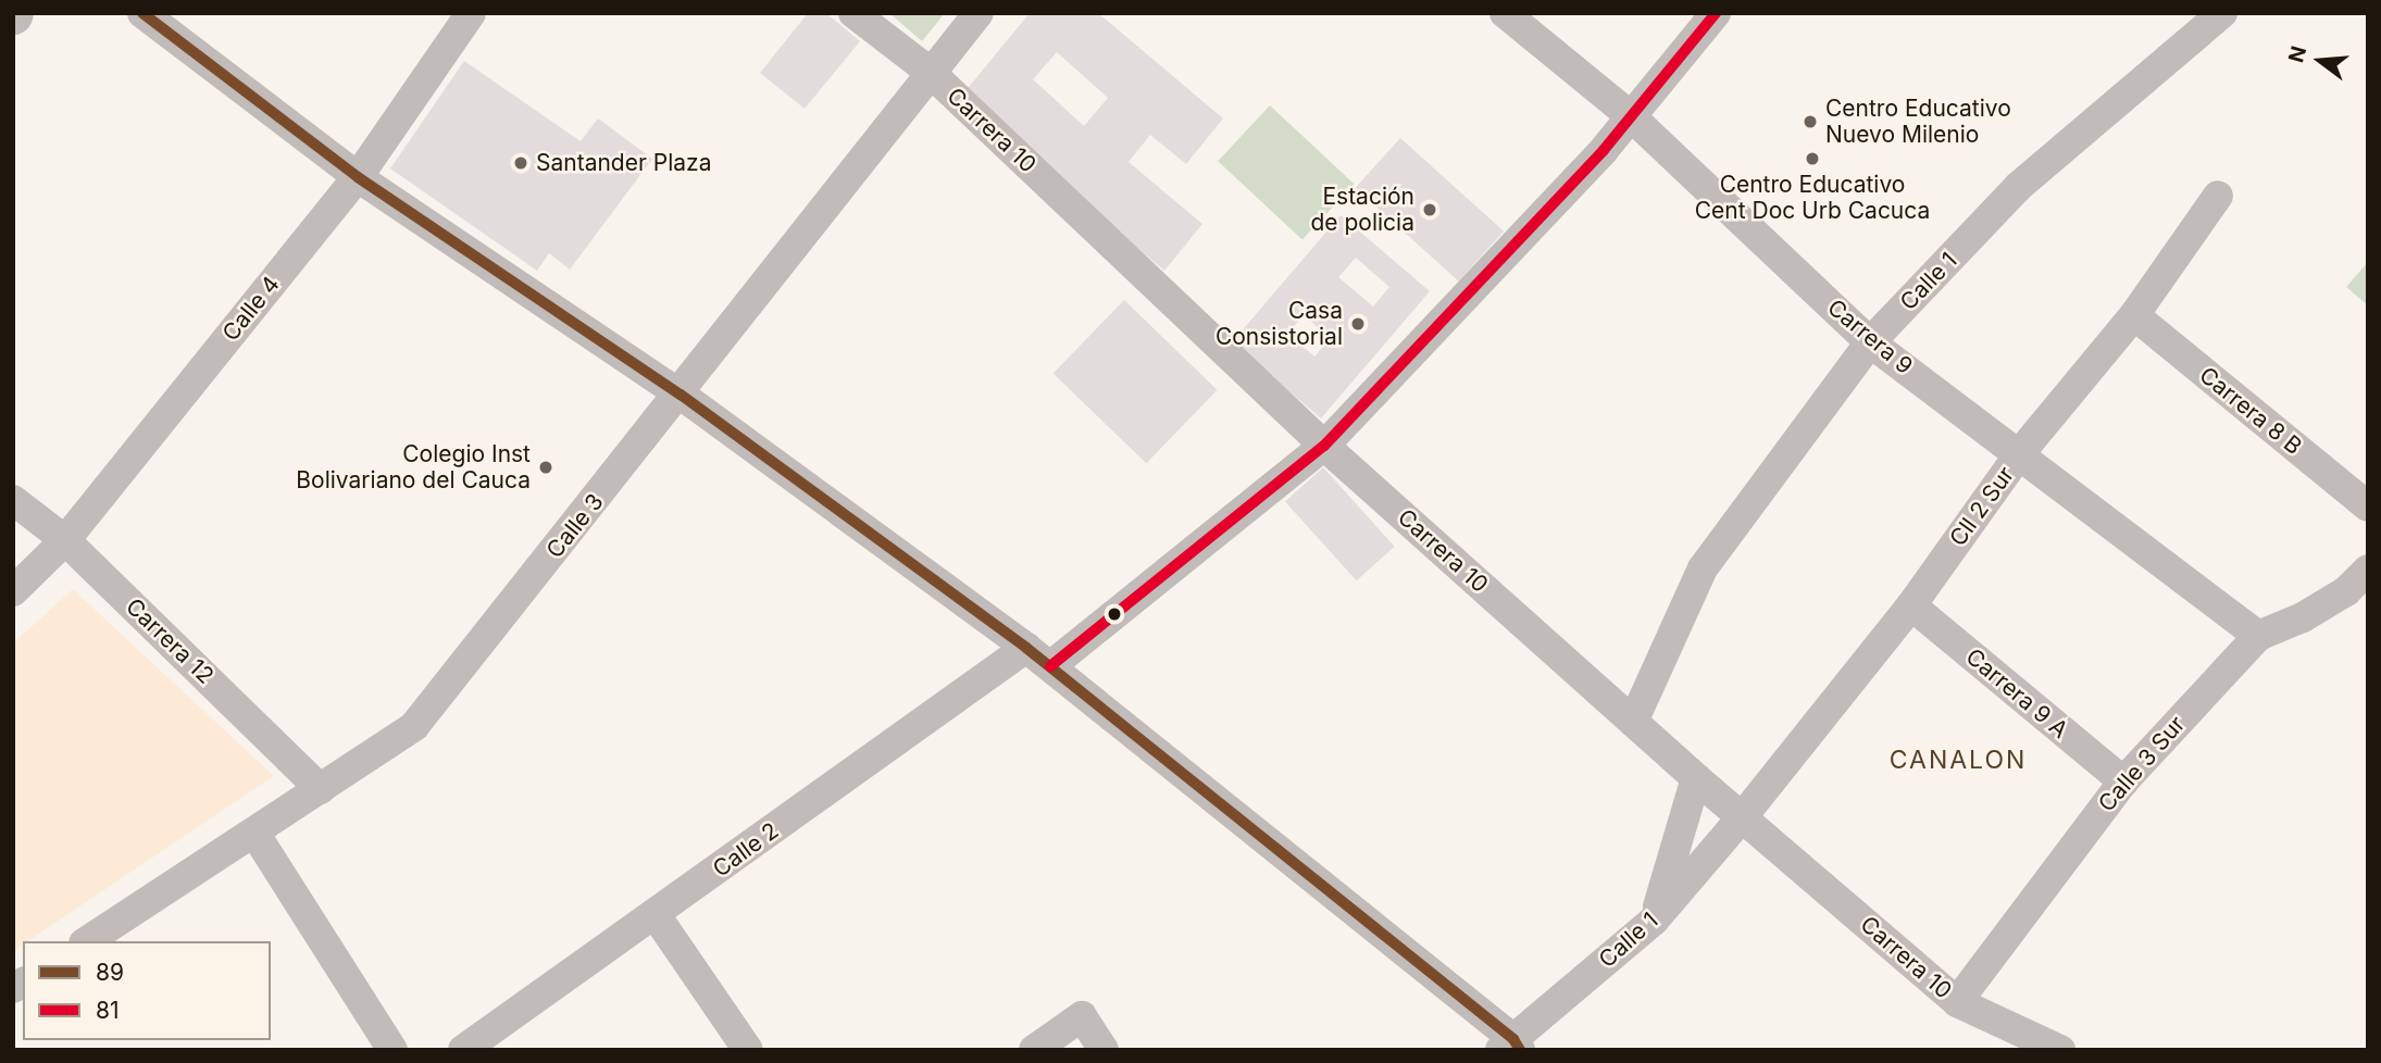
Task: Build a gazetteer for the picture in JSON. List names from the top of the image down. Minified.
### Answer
{"streets":{"street":["Carrera 10","Calle 1","Calle 4","Carrera 9","Carrera 8 B","Cll 2 Sur","Calle 3","Carrera 12","Carrera 9 A","Calle 3 Sur","Calle 2"]},"crossings":[["Carrera 10","Calle 1"],["Carrera 10","Cll 2 Sur"],["Carrera 10","Calle 3"],["Carrera 10","Calle 3 Sur"],["Carrera 10","Calle 2"],["Calle 1","Carrera 9"],["Calle 1","Cll 2 Sur"],["Calle 4","Carrera 12"],["Carrera 9","Cll 2 Sur"],["Carrera 9","Calle 3 Sur"],["Carrera 9","Calle 2"],["Carrera 8 B","Cll 2 Sur"],["Cll 2 Sur","Carrera 9 A"],["Calle 3","Carrera 12"],["Carrera 9 A","Calle 3 Sur"]],"districts":["CANALON"],"places":["Centro Educativo Nuevo Milenio","Centro Educativo Cent Doc Urb Cacuca","Santander Plaza","Estación de policia","Casa Consistorial","Colegio Inst Bolivariano del Cauca"],"lines":["transit line 89","transit line 81"],"legend":["89","81"],"north":"left"}
